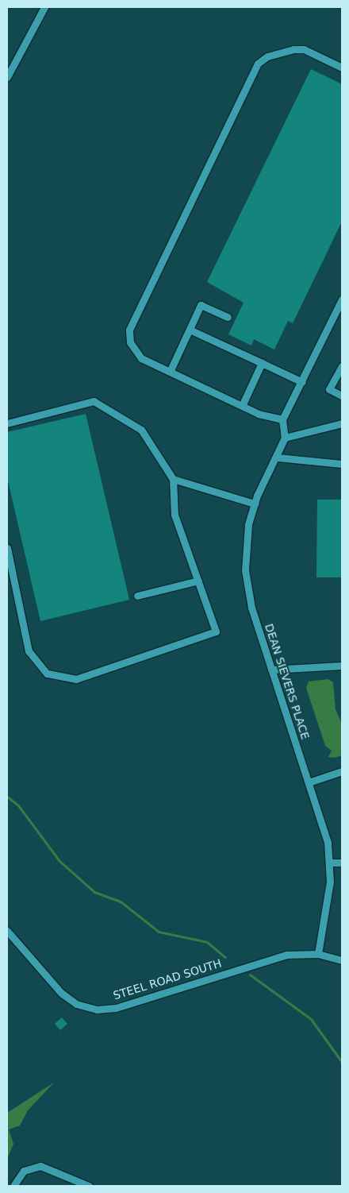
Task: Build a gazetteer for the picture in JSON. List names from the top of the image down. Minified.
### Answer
{"streets":{"street":["DEAN SIEVERS PLACE","STEEL ROAD SOUTH"]},"crossings":[["DEAN SIEVERS PLACE","STEEL ROAD SOUTH"]]}
